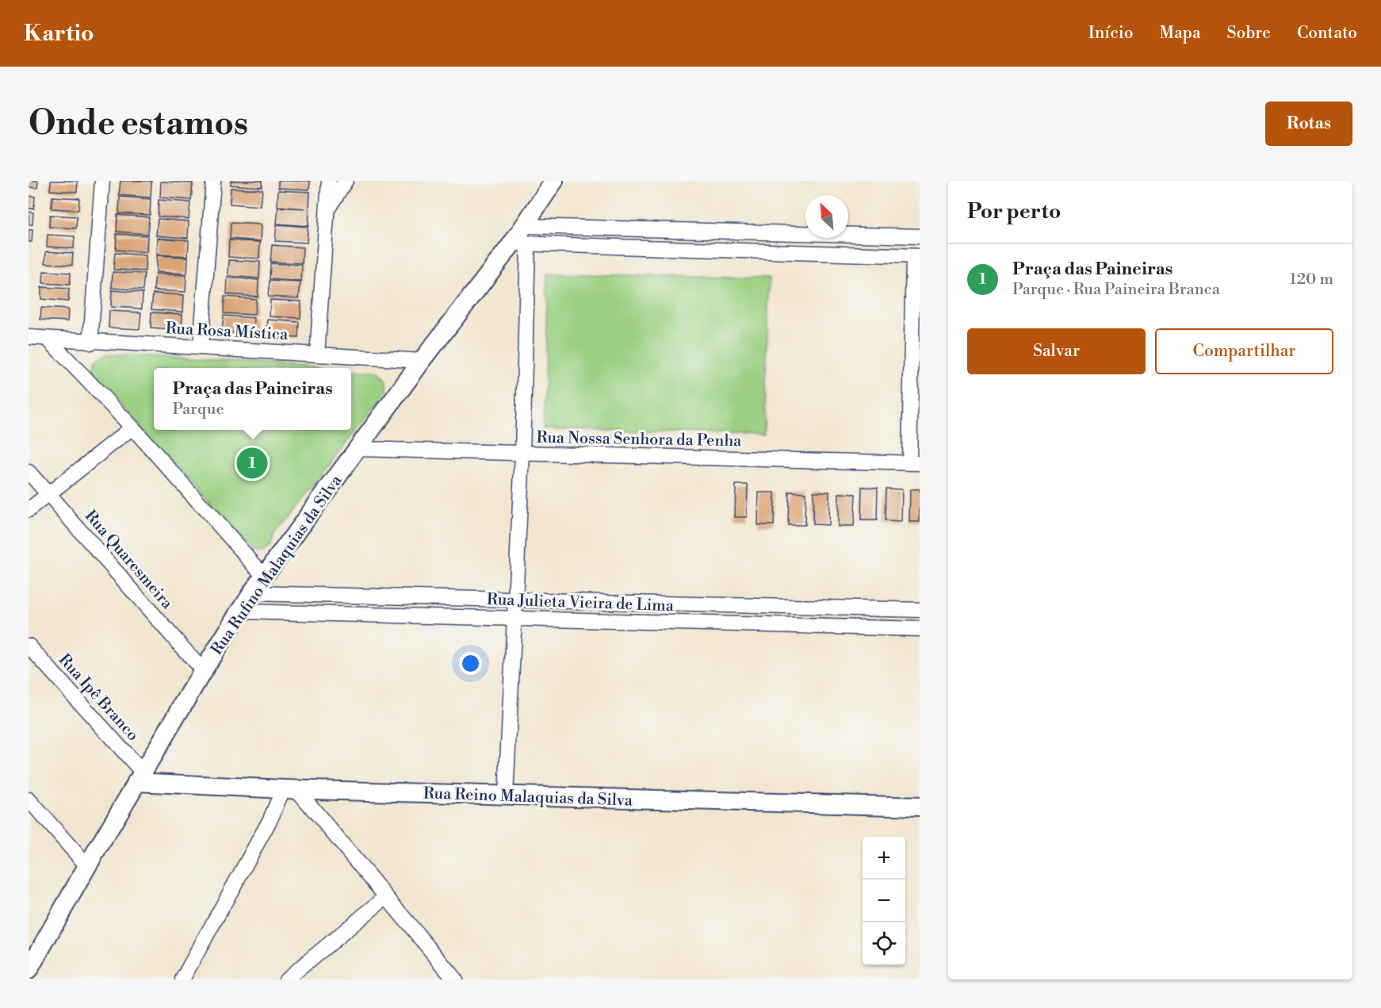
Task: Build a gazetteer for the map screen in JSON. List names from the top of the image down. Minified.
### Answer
{"streets":{"street":["Rua Rosa Mística","Rua Nossa Senhora da Penha","Rua Quaresmeira","Rua Rufino Malaquias da Silva","Rua Julieta Vieira de Lima","Rua Ipê Branco","Rua Reino Malaquias da Silva"]},"crossings":[["Rua Rosa Mística","Rua Rufino Malaquias da Silva"],["Rua Nossa Senhora da Penha","Rua Rufino Malaquias da Silva"],["Rua Quaresmeira","Rua Rufino Malaquias da Silva"],["Rua Rufino Malaquias da Silva","Rua Julieta Vieira de Lima"],["Rua Rufino Malaquias da Silva","Rua Ipê Branco"],["Rua Rufino Malaquias da Silva","Rua Reino Malaquias da Silva"],["Rua Ipê Branco","Rua Reino Malaquias da Silva"]],"north":"top left","page":{"header":"Kartio","nav":["Início","Mapa","Sobre","Contato"],"buttons":["Rotas",["Salvar","Compartilhar"]],"title":"Onde estamos","heading":"Por perto","list":[{"mark":"1","name":"Praça das Paineiras","note":"Parque · Rua Paineira Branca","value":"120 m"}],"popup":["Praça das Paineiras","Parque"],"pins":"1","map_buttons":["+","−"]}}
